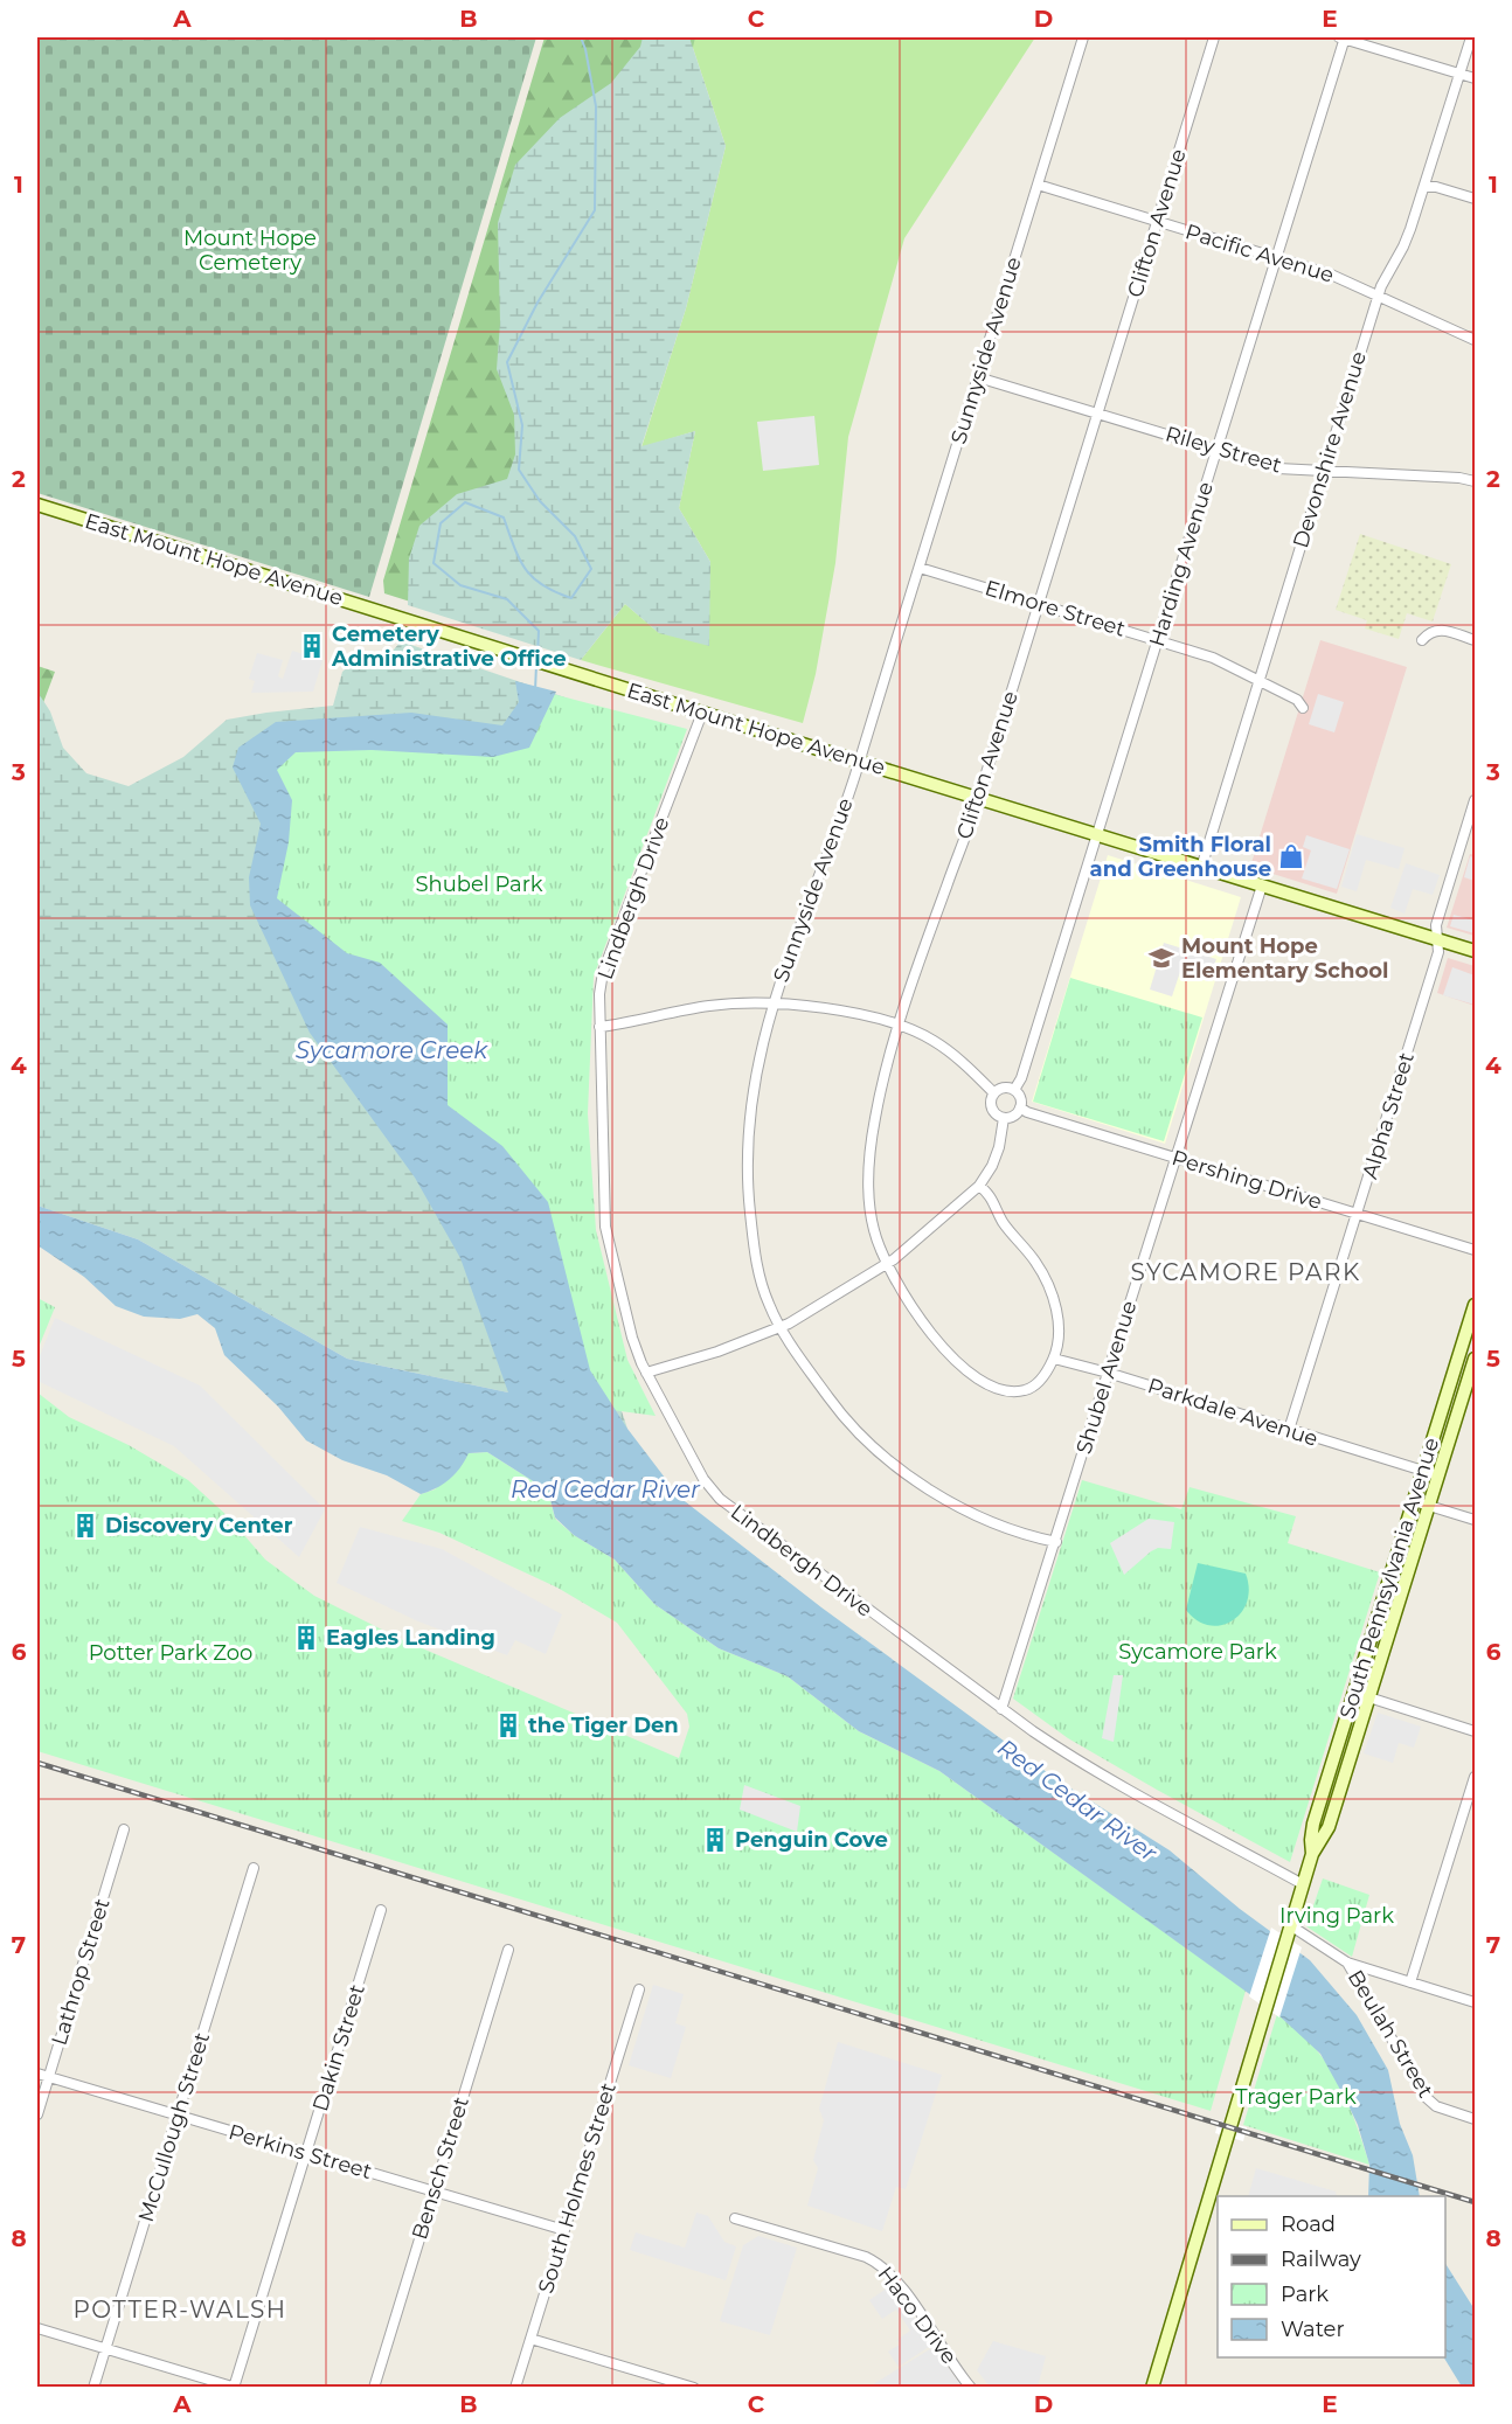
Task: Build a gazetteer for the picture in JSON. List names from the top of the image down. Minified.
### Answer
{"streets":{"main road":["East Mount Hope Avenue","South Pennsylvania Avenue"],"street":["Clifton Avenue","Pacific Avenue","Sunnyside Avenue","Riley Street","Devonshire Avenue","Harding Avenue","Elmore Street","Lindbergh Drive","Alpha Street","Pershing Drive","Shubel Avenue","Parkdale Avenue","Lathrop Street","Beulah Street","Dakin Street","McCullough Street","Perkins Street","Bensch Street","South Holmes Street","Haco Drive"]},"crossings":[["Clifton Avenue","Pacific Avenue"],["Clifton Avenue","Riley Street"],["Clifton Avenue","East Mount Hope Avenue"],["Clifton Avenue","Elmore Street"],["Clifton Avenue","Parkdale Avenue"],["Pacific Avenue","Sunnyside Avenue"],["Pacific Avenue","Devonshire Avenue"],["Pacific Avenue","Harding Avenue"],["Sunnyside Avenue","Riley Street"],["Sunnyside Avenue","East Mount Hope Avenue"],["Sunnyside Avenue","Elmore Street"],["Sunnyside Avenue","Shubel Avenue"],["Riley Street","Devonshire Avenue"],["Riley Street","Harding Avenue"],["Devonshire Avenue","East Mount Hope Avenue"],["Devonshire Avenue","Elmore Street"],["East Mount Hope Avenue","Harding Avenue"],["East Mount Hope Avenue","Lindbergh Drive"],["East Mount Hope Avenue","Alpha Street"],["East Mount Hope Avenue","Shubel Avenue"],["Harding Avenue","Elmore Street"],["Harding Avenue","Pershing Drive"],["Lindbergh Drive","Shubel Avenue"],["Lindbergh Drive","South Pennsylvania Avenue"],["Alpha Street","Pershing Drive"],["Alpha Street","Parkdale Avenue"],["Pershing Drive","Shubel Avenue"],["Shubel Avenue","Parkdale Avenue"],["Parkdale Avenue","South Pennsylvania Avenue"],["Lathrop Street","Perkins Street"],["Dakin Street","Perkins Street"],["McCullough Street","Perkins Street"],["Perkins Street","Bensch Street"],["Perkins Street","South Holmes Street"]],"districts":["SYCAMORE PARK","POTTER-WALSH"],"water":["Sycamore Creek","Red Cedar River"],"parks":["Mount Hope Cemetery","Shubel Park","Sycamore Park","Potter Park Zoo","Irving Park","Trager Park"],"places":{"building":["Cemetery Administrative Office","Discovery Center","Eagles Landing","the Tiger Den","Penguin Cove"],"shop":["Smith Floral and Greenhouse"],"school or university":["Mount Hope Elementary School"]},"legend":["Road","Railway","Park","Water"],"grid":{"columns":["A","B","C","D","E"],"rows":["1","2","3","4","5","6","7","8"]}}
